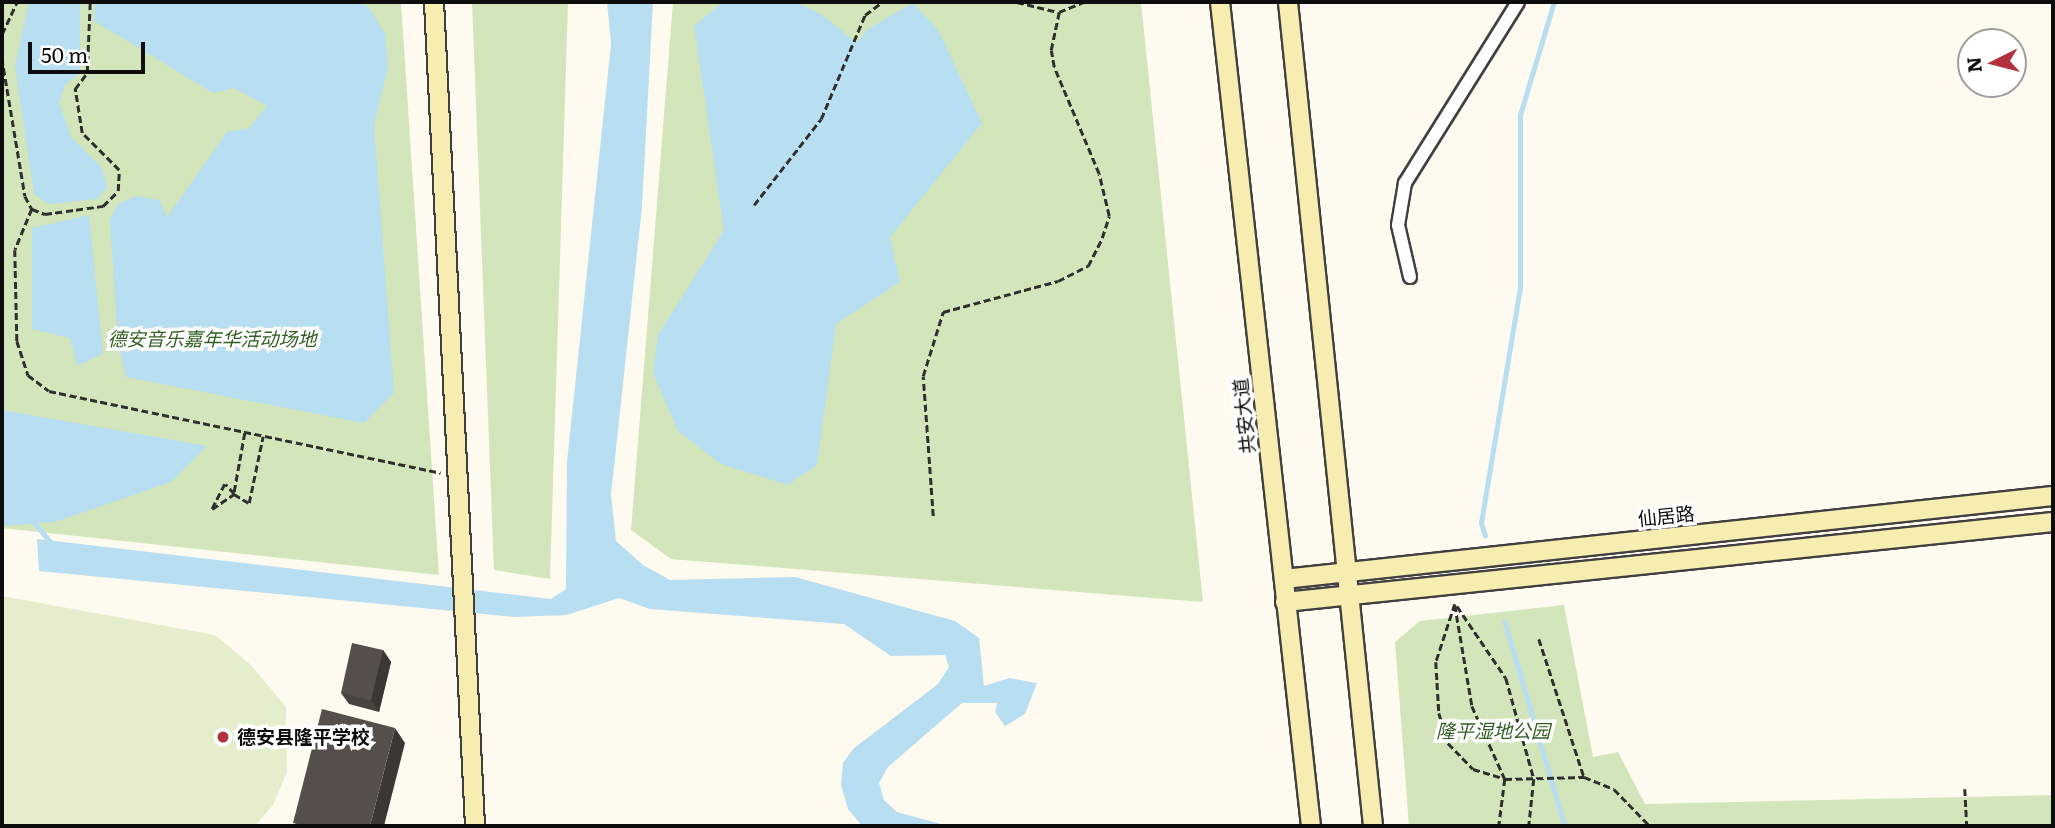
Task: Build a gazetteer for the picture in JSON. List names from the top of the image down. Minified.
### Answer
{"streets":{"street":["共安大道","仙居路"]},"crossings":[["共安大道","仙居路"]],"parks":["德安音乐嘉年华活动场地","隆平湿地公园"],"places":["德安县隆平学校"],"scale_bar":"50 m","north":"left"}
